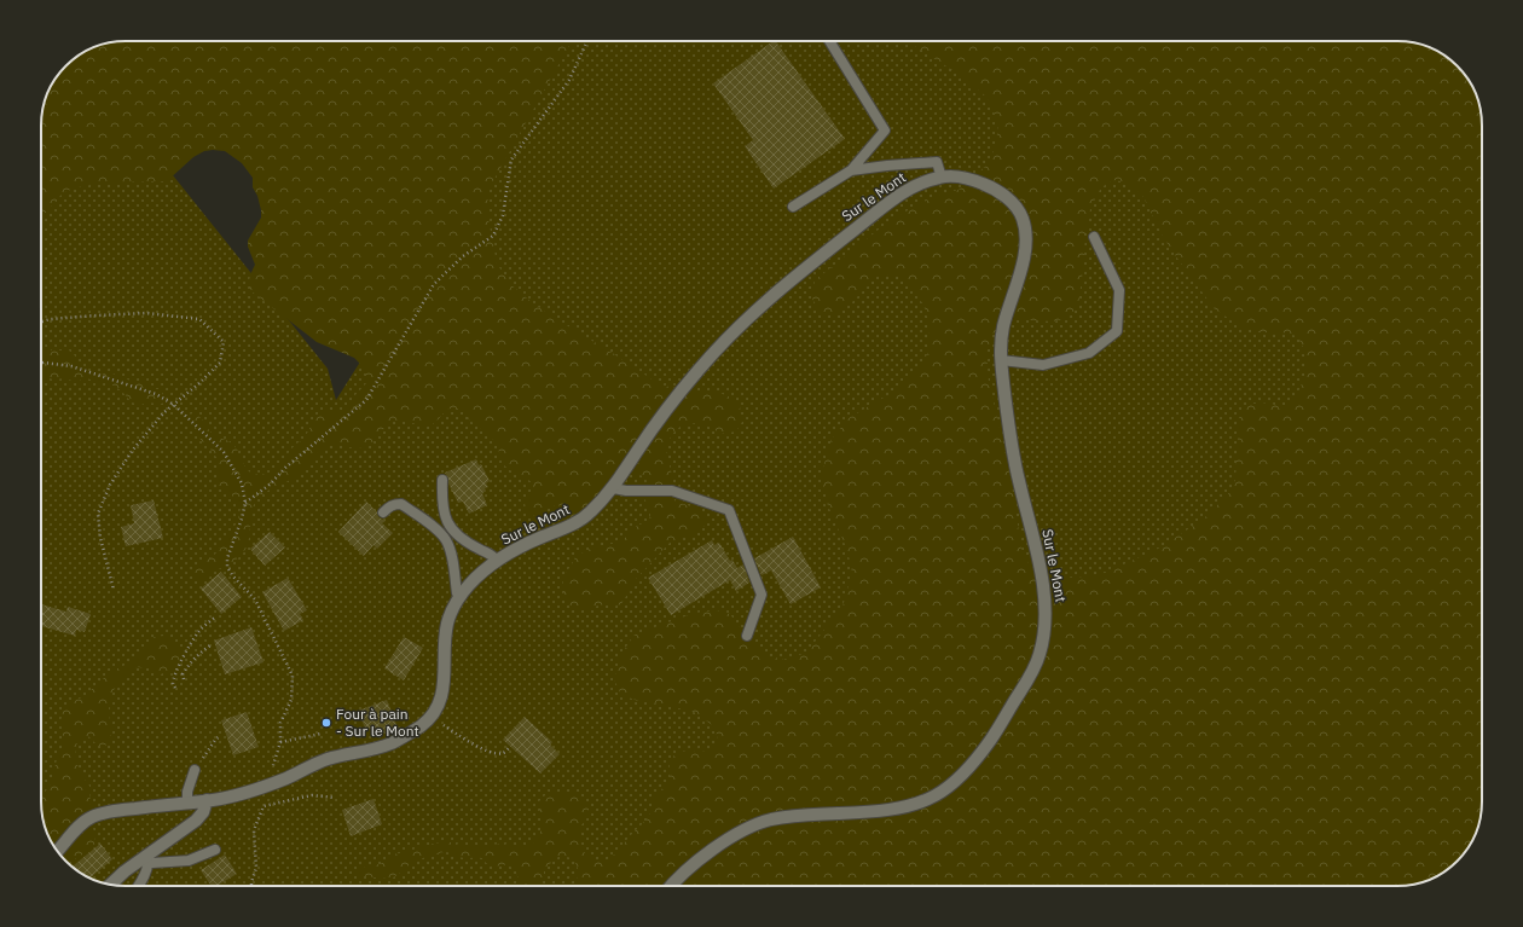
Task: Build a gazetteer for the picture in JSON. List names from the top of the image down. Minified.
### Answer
{"streets":{"street":["Sur le Mont"]},"places":["Four à pain - Sur le Mont"]}
